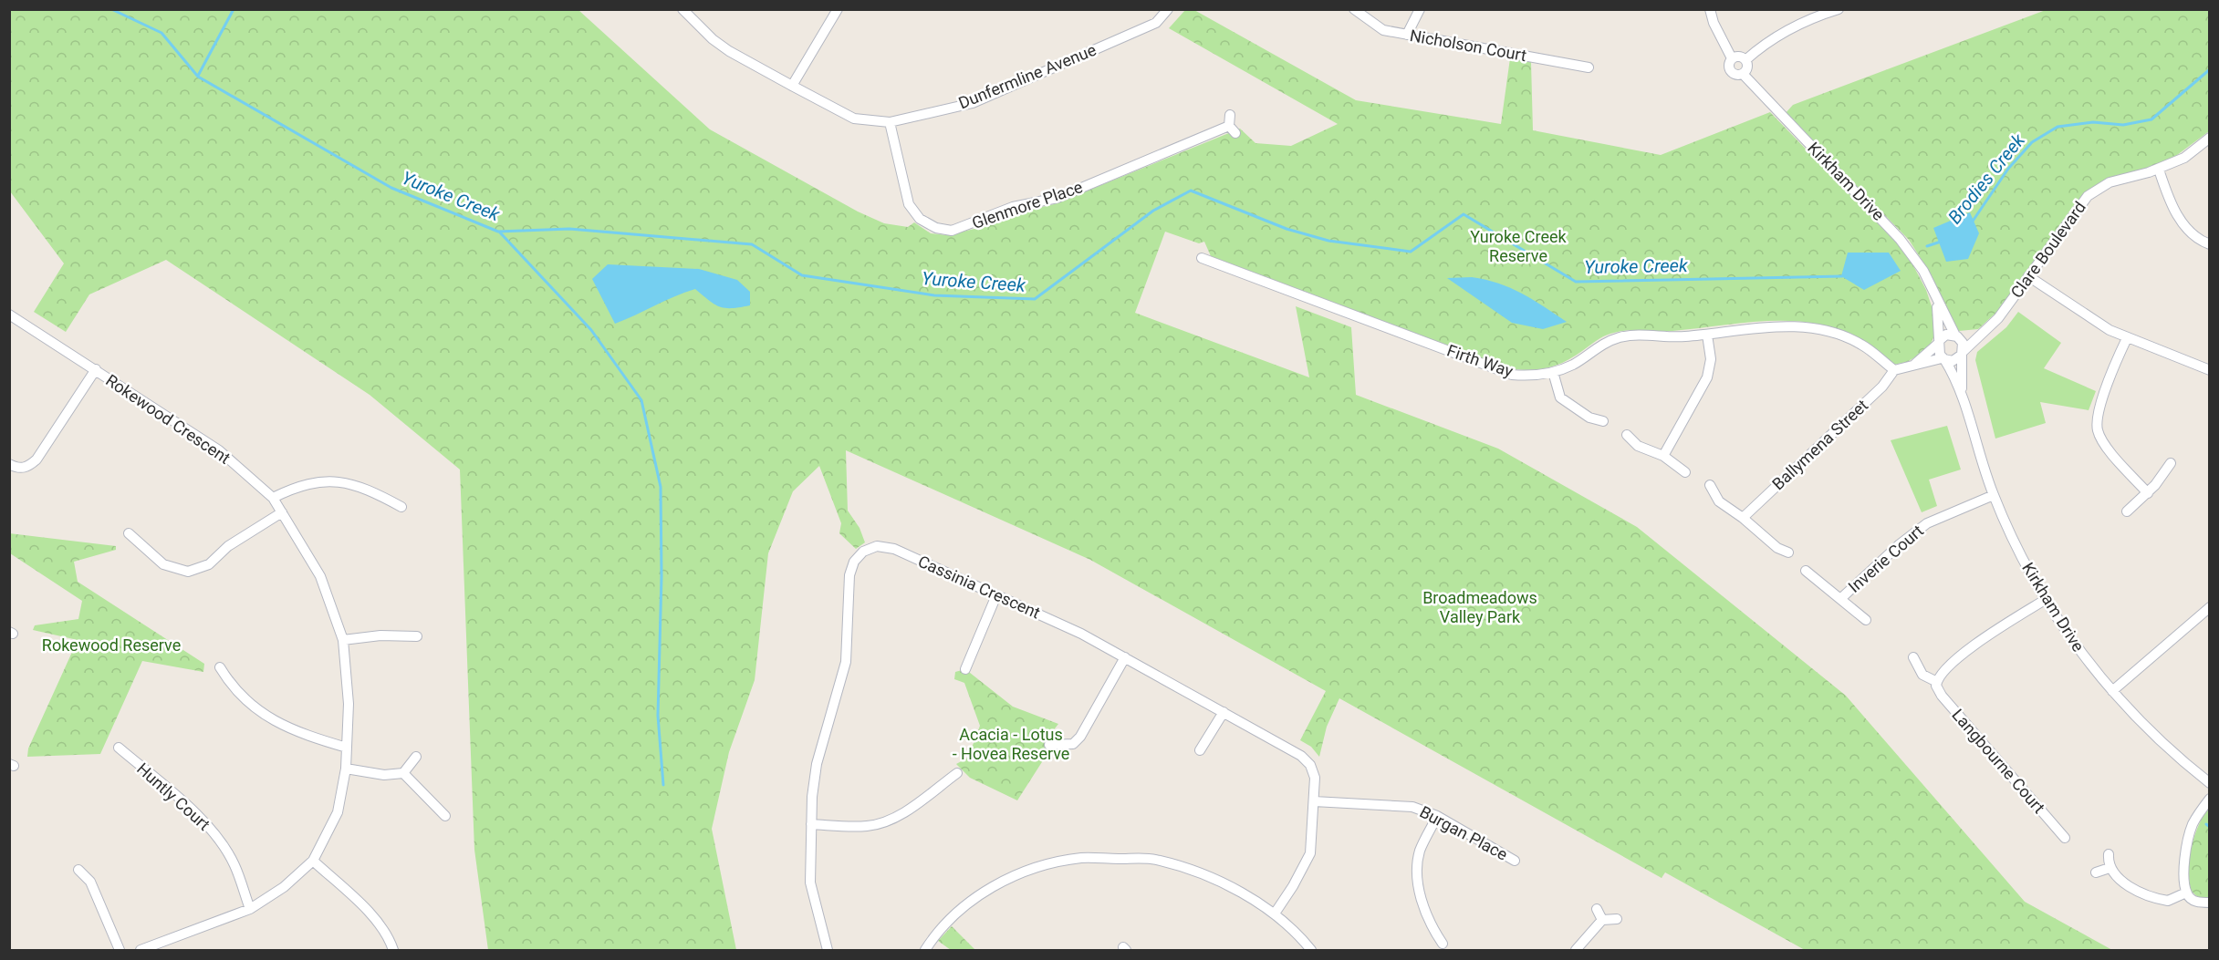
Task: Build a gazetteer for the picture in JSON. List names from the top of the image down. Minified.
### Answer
{"streets":{"street":["Nicholson Court","Dunfermline Avenue","Kirkham Drive","Glenmore Place","Clare Boulevard","Firth Way","Rokewood Crescent","Ballymena Street","Inverie Court","Cassinia Crescent","Langbourne Court","Huntly Court","Burgan Place"]},"crossings":[["Dunfermline Avenue","Glenmore Place"],["Kirkham Drive","Clare Boulevard"],["Kirkham Drive","Inverie Court"],["Firth Way","Ballymena Street"],["Rokewood Crescent","Huntly Court"],["Cassinia Crescent","Burgan Place"]],"water":["Brodies Creek","Yuroke Creek"],"parks":["Yuroke Creek Reserve","Broadmeadows Valley Park","Rokewood Reserve","Acacia - Lotus - Hovea Reserve"]}
